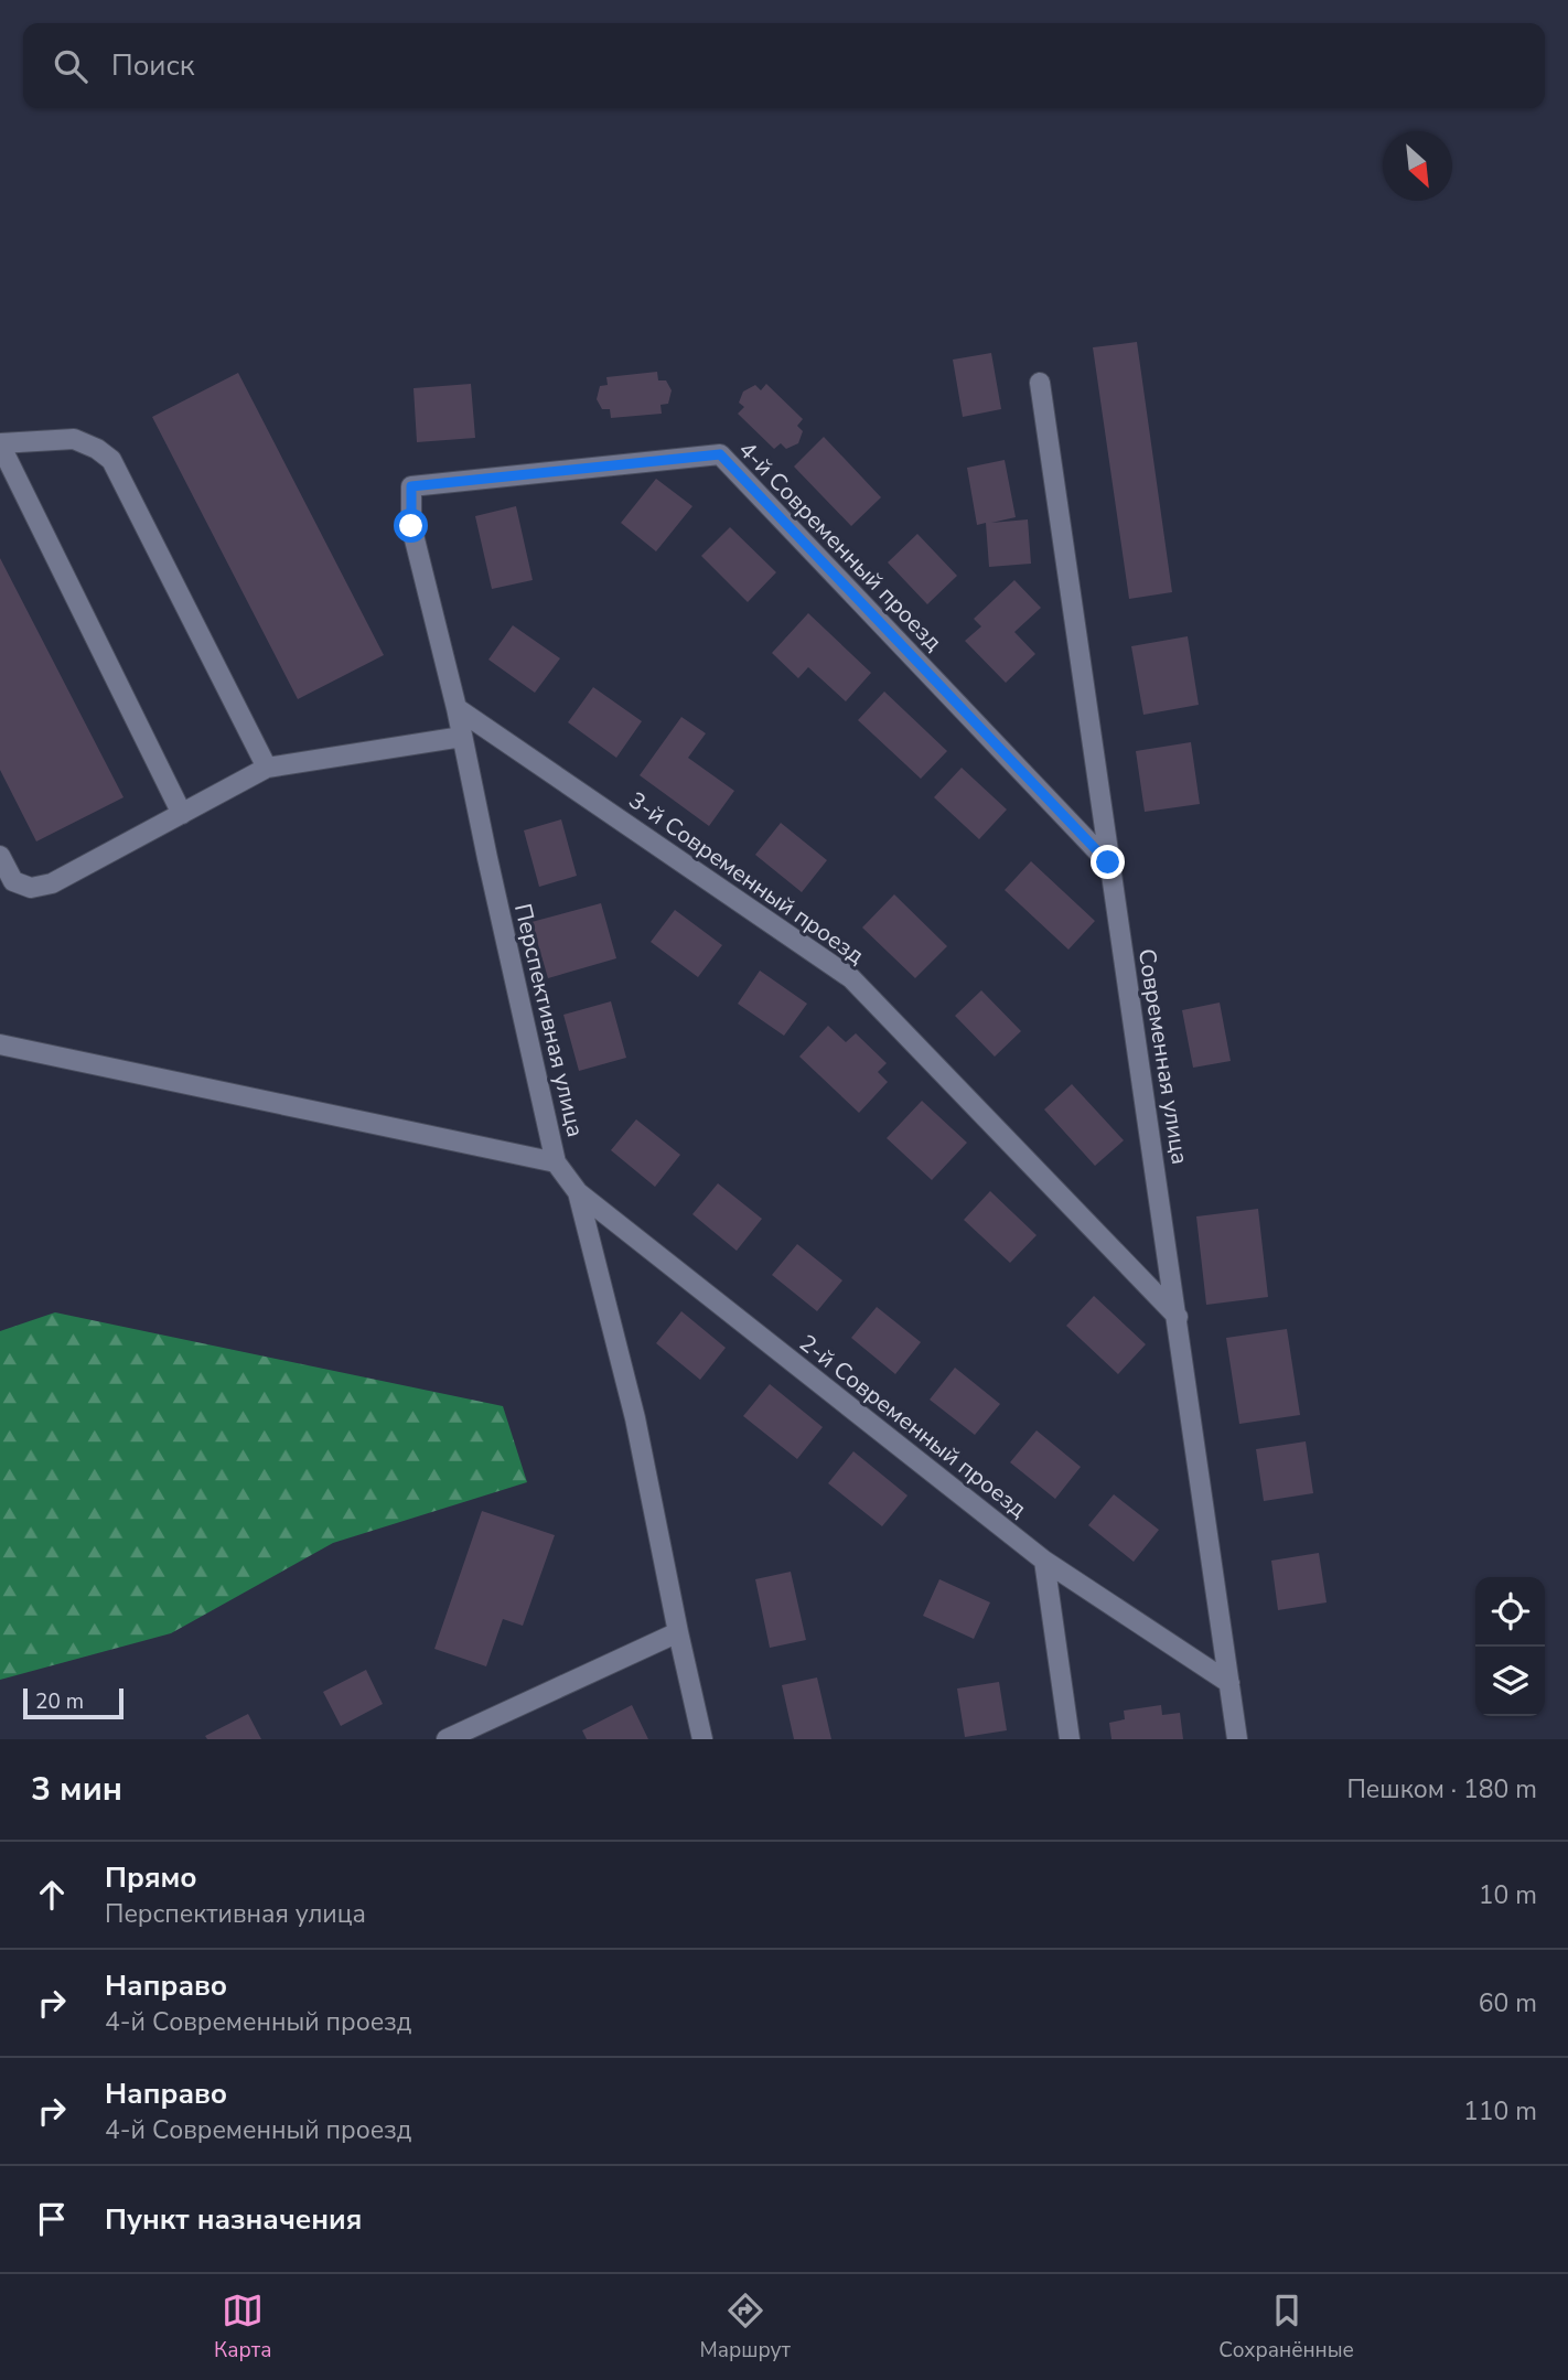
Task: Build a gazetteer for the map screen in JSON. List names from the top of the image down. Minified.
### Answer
{"streets":{"street":["4-й Современный проезд","3-й Современный проезд","Перспективная улица","Современная улица","2-й Современный проезд"]},"crossings":[["4-й Современный проезд","Перспективная улица"],["4-й Современный проезд","Современная улица"],["3-й Современный проезд","Перспективная улица"],["3-й Современный проезд","Современная улица"],["Перспективная улица","2-й Современный проезд"],["Современная улица","2-й Современный проезд"]],"scale_bar":"20 m","north":"bottom right","page":{"search":"Поиск","scale":"20 m","heading":["3 мин","Пешком · 180 m"],"list":[["Прямо","Перспективная улица","10 m"],["Направо","4-й Современный проезд","60 m"],["Направо","4-й Современный проезд","110 m"],"Пункт назначения"],"nav":["Карта","Маршрут","Сохранённые"]}}
